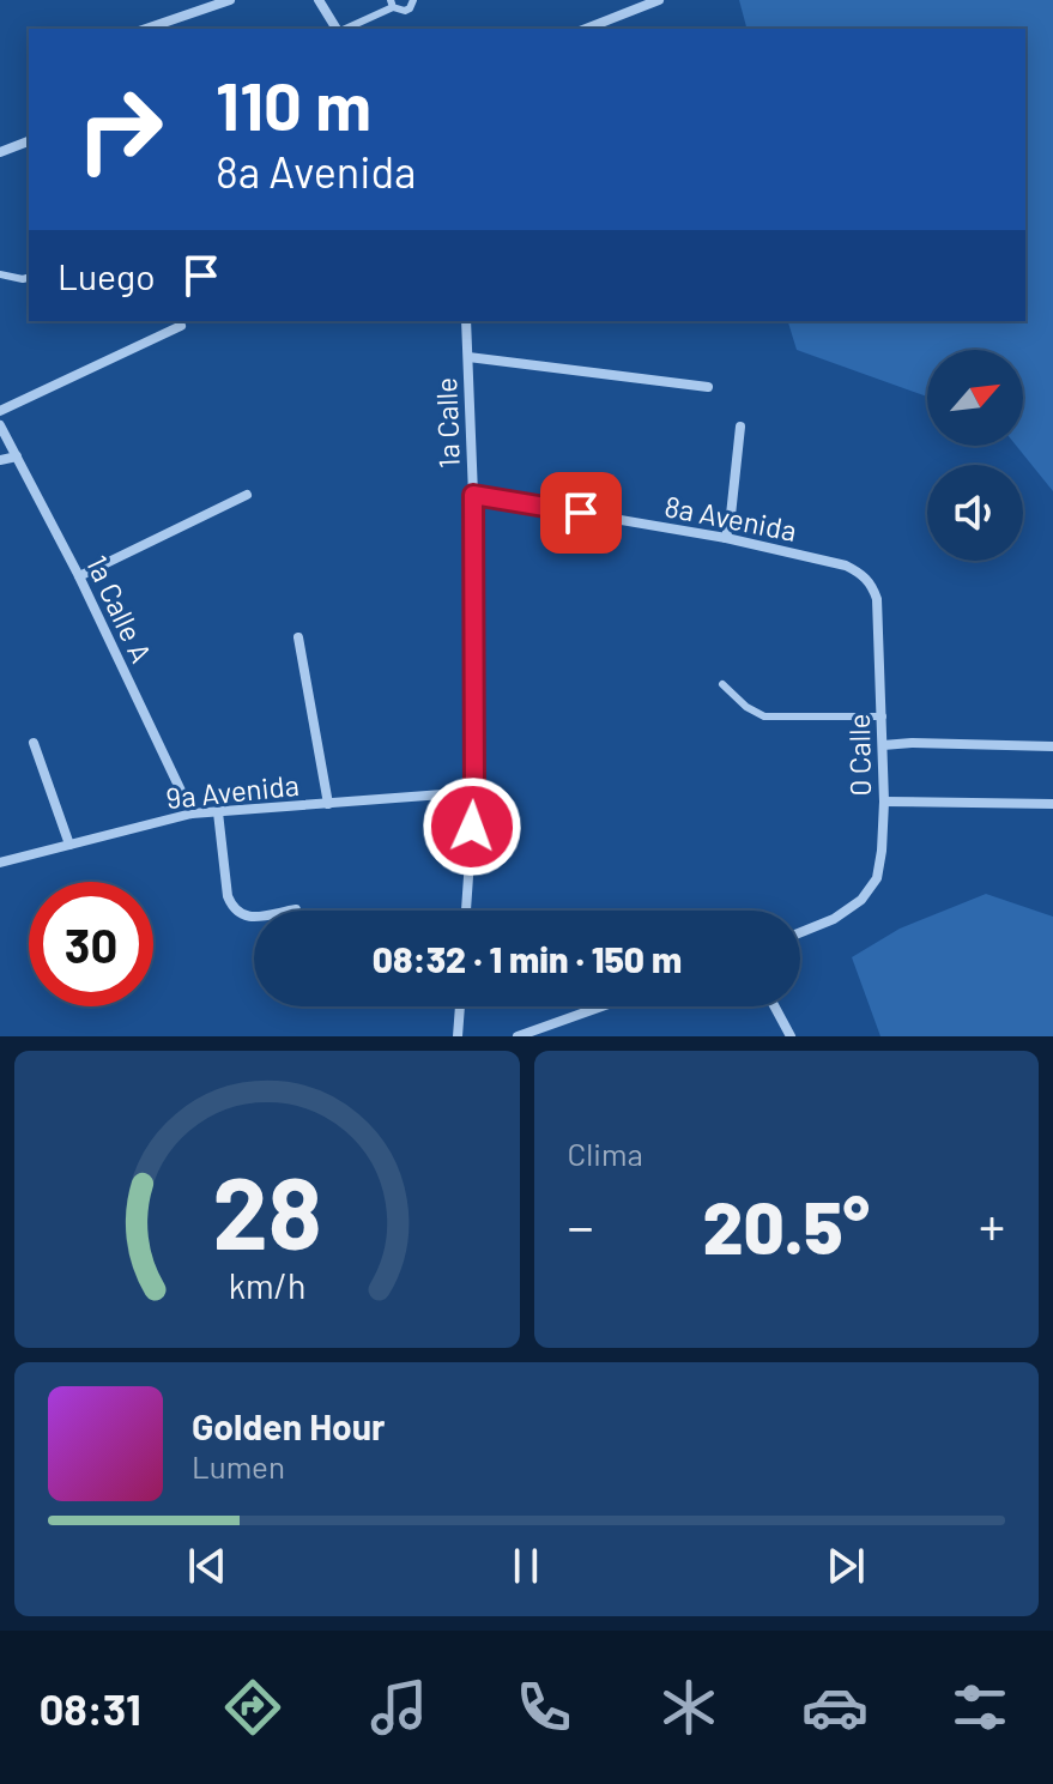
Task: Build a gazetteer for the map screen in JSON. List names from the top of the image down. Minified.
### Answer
{"streets":{"street":["1a Calle","8a Avenida","1a Calle A","0 Calle","9a Avenida"]},"crossings":[["1a Calle","8a Avenida"],["1a Calle","9a Avenida"],["8a Avenida","0 Calle"],["1a Calle A","9a Avenida"]],"north":"top right","page":{"turn":["110 m","8a Avenida"],"then":"Luego","limit":"30","trip":"08:32 · 1 min · 150 m","tile":"Clima","heat":["−","20.5°","+"],"song":["Golden Hour","Lumen"],"tabs":"08:31","gauge":["28","km/h"]}}
